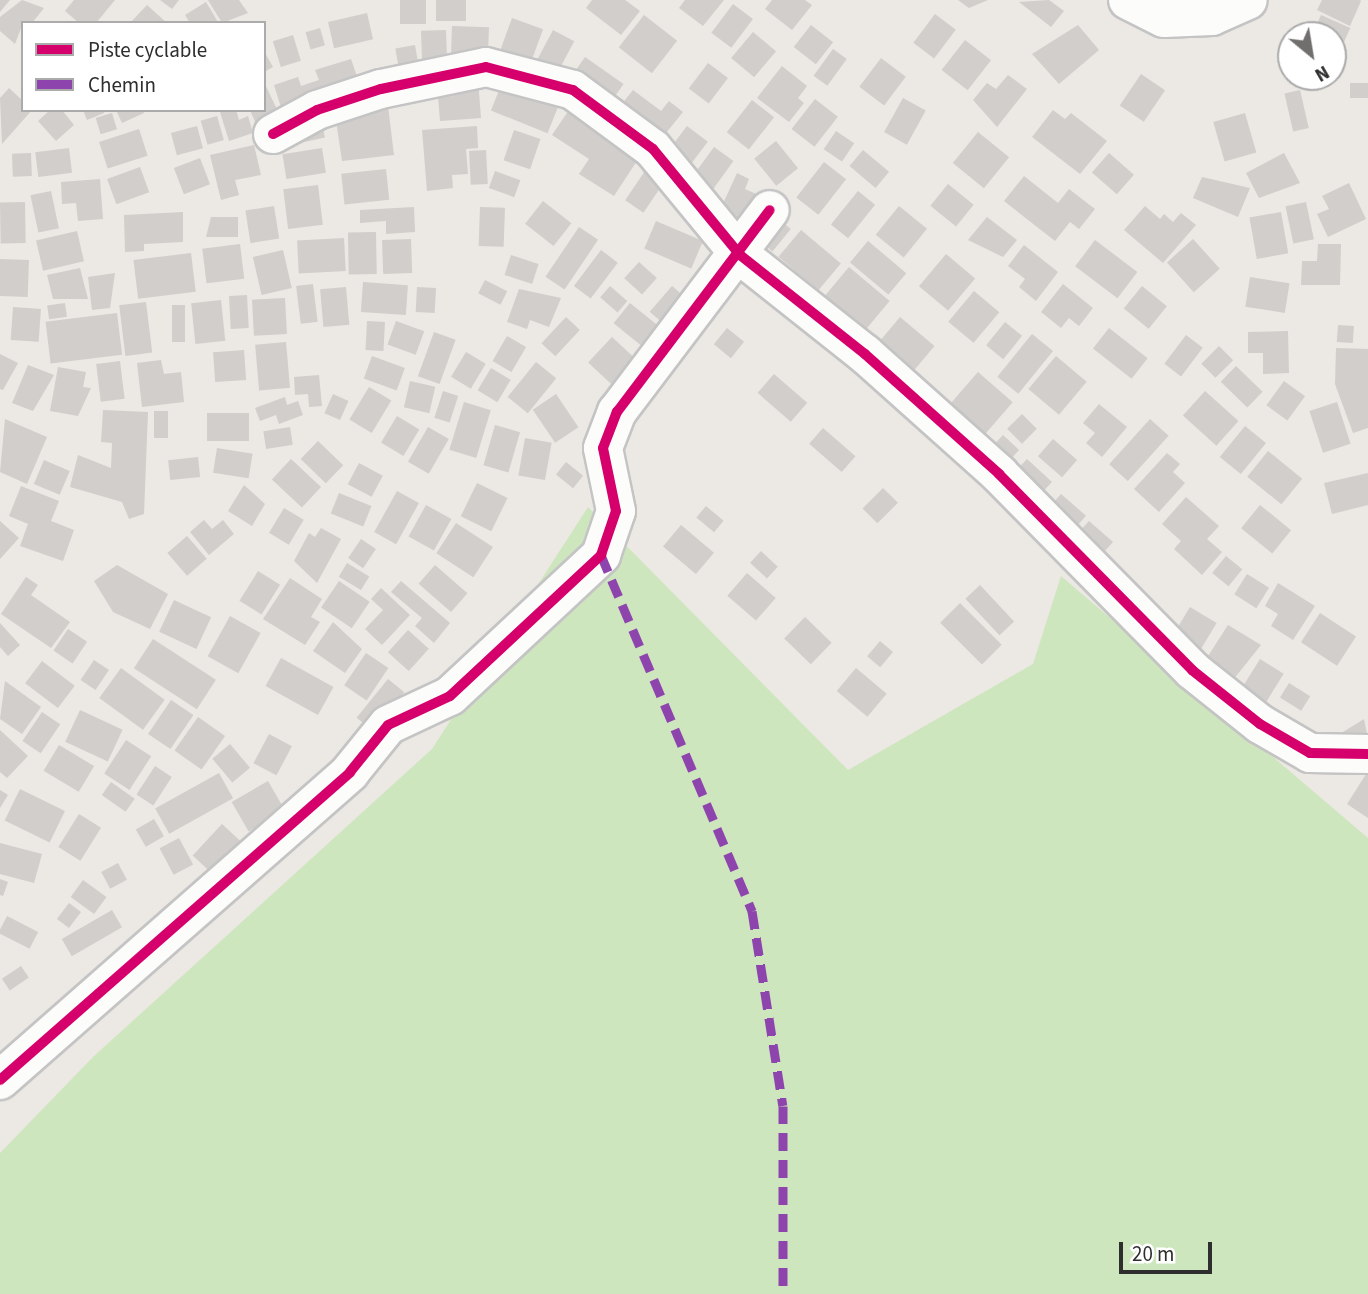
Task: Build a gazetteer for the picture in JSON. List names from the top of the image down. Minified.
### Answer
{"legend":["Piste cyclable","Chemin"],"scale_bar":"20 m","north":"bottom right"}
